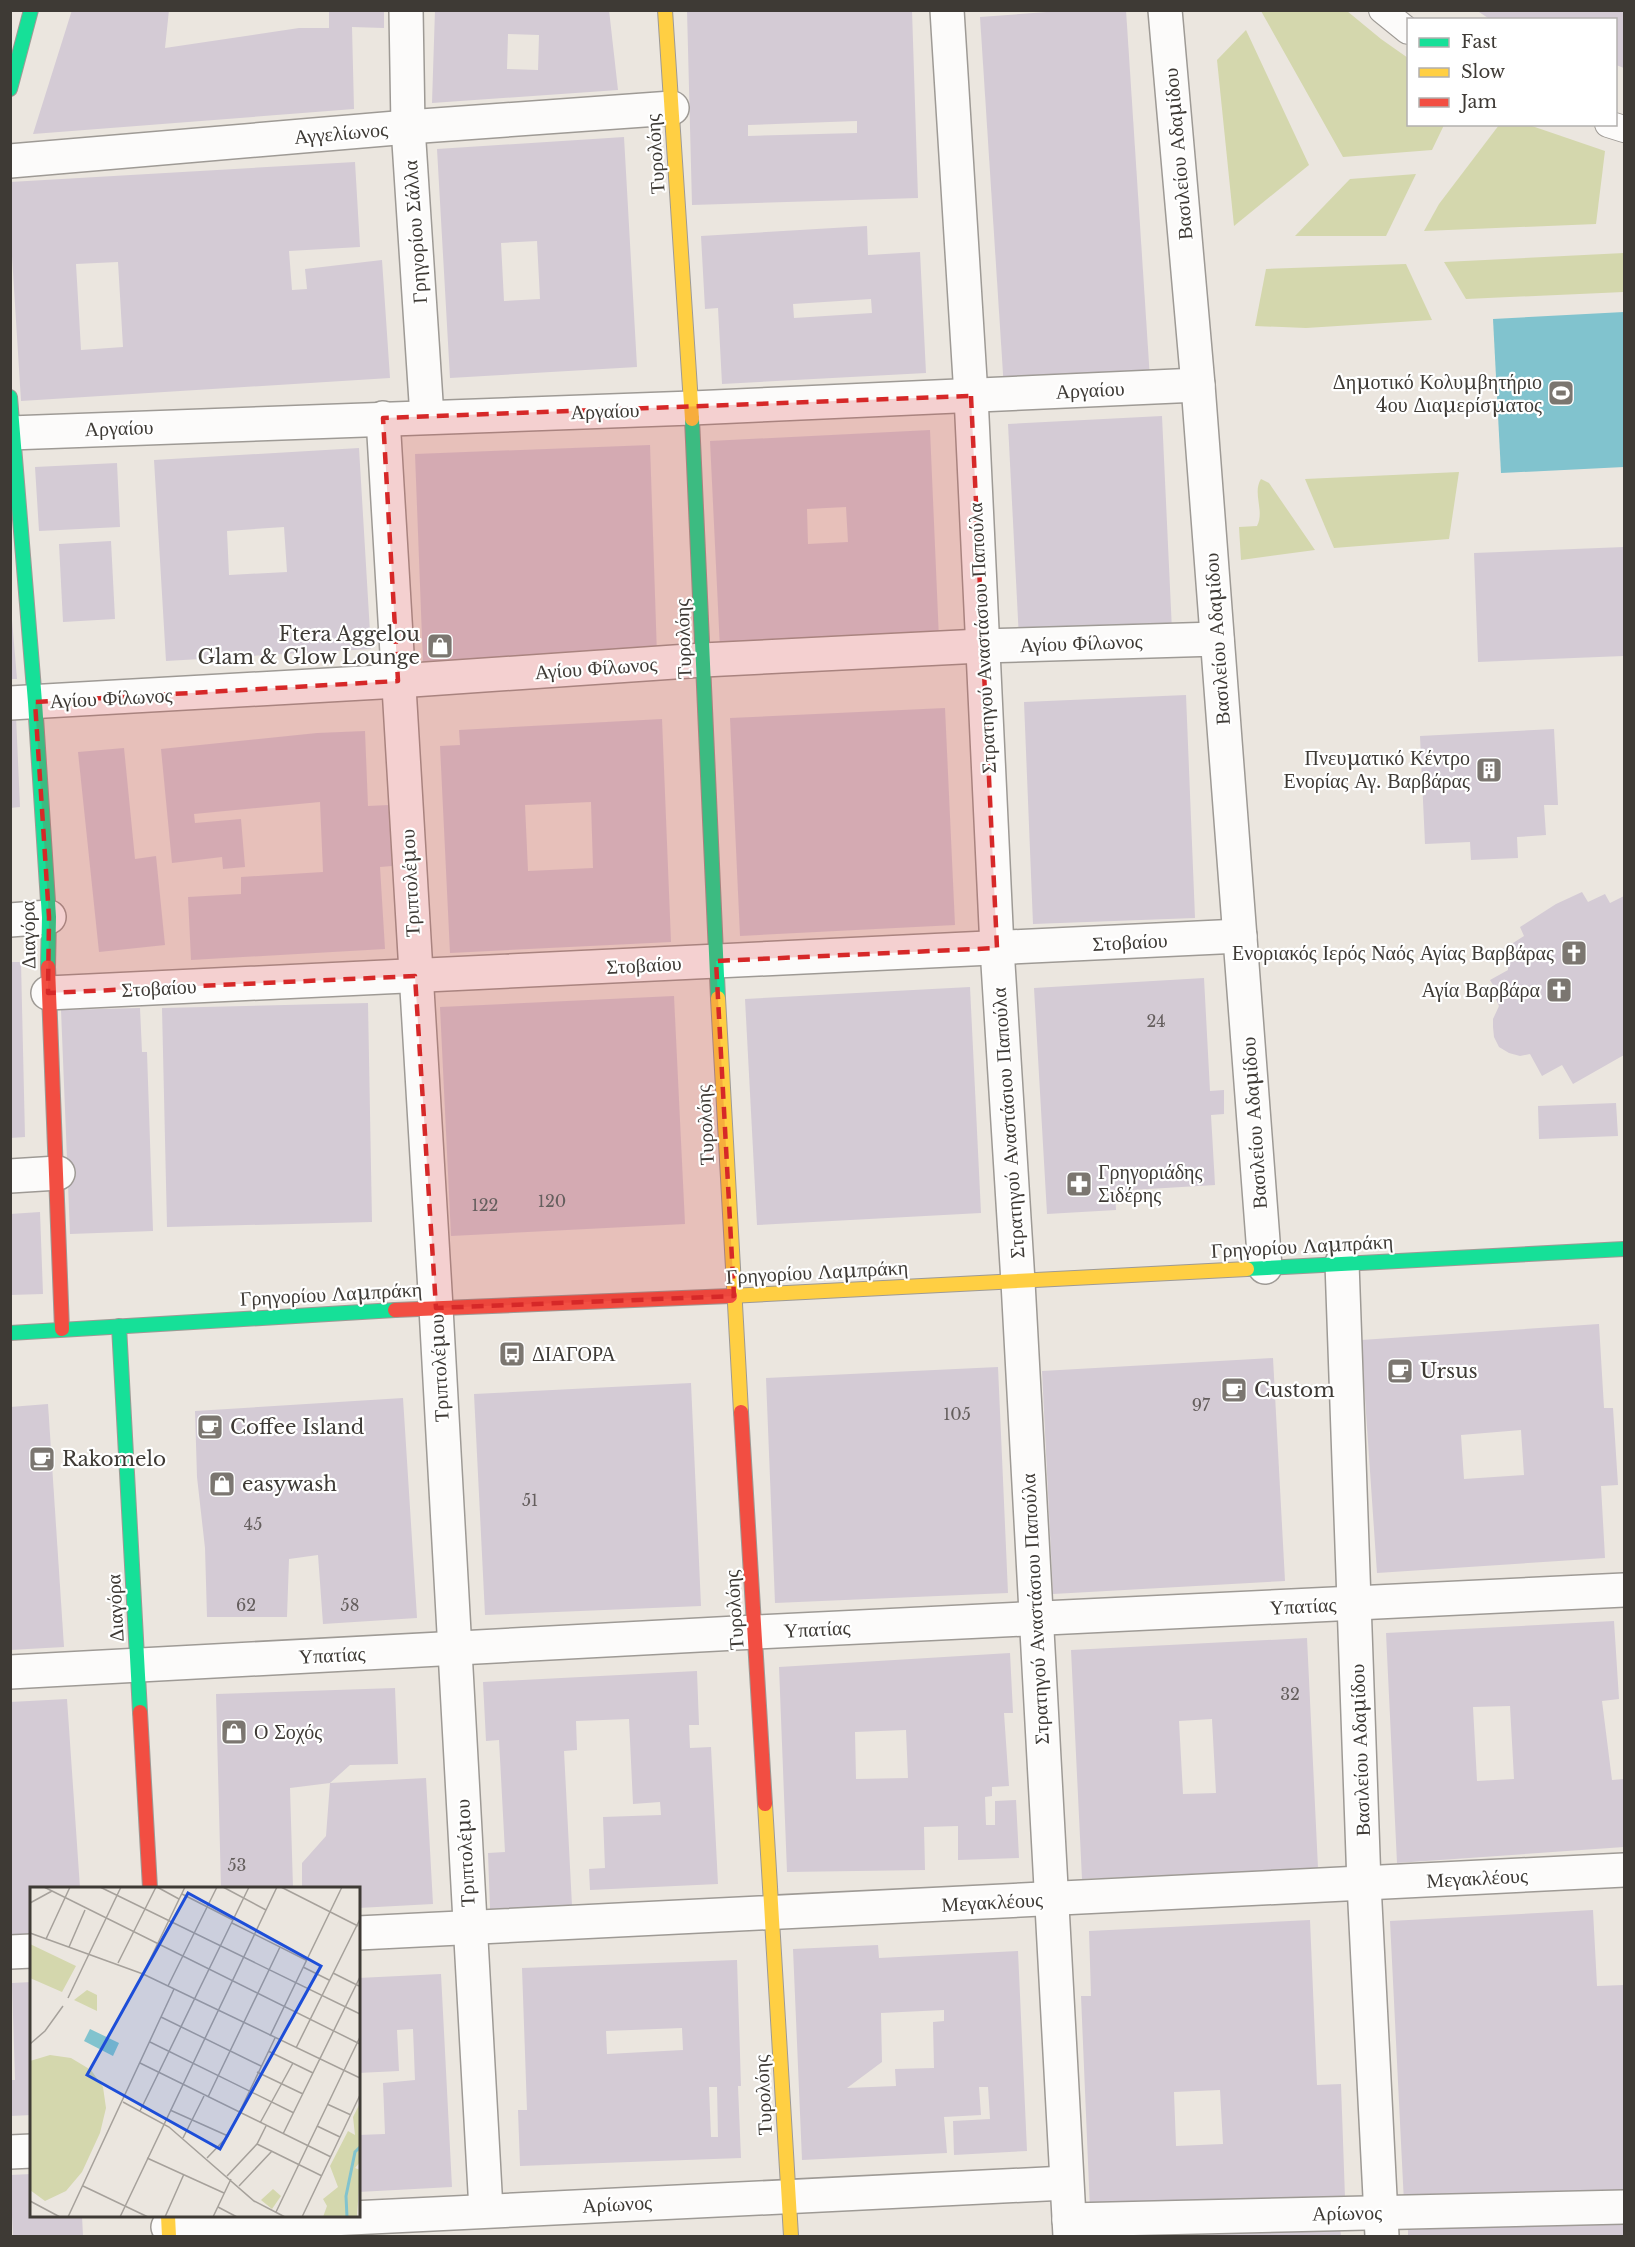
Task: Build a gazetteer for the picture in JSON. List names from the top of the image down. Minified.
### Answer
{"streets":{"street":["Αγγελίωνος","Τυρολόης","Βασιλείου Αδαμίδου","Γρηγορίου Σάλλα","Αργαίου","Στρατηγού Αναστάσιου Παπούλα","Αγίου Φίλωνος","Τριπτολέμου","Διαγόρα","Στοβαίου","Γρηγορίου Λαμπράκη","Υπατίας","Μεγακλέους","Αρίωνος"]},"crossings":[["Αγγελίωνος","Τυρολόης"],["Αγγελίωνος","Γρηγορίου Σάλλα"],["Τυρολόης","Αργαίου"],["Τυρολόης","Αγίου Φίλωνος"],["Τυρολόης","Στοβαίου"],["Τυρολόης","Γρηγορίου Λαμπράκη"],["Τυρολόης","Υπατίας"],["Τυρολόης","Μεγακλέους"],["Τυρολόης","Αρίωνος"],["Βασιλείου Αδαμίδου","Αργαίου"],["Βασιλείου Αδαμίδου","Αγίου Φίλωνος"],["Βασιλείου Αδαμίδου","Στοβαίου"],["Βασιλείου Αδαμίδου","Γρηγορίου Λαμπράκη"],["Βασιλείου Αδαμίδου","Υπατίας"],["Βασιλείου Αδαμίδου","Μεγακλέους"],["Βασιλείου Αδαμίδου","Αρίωνος"],["Γρηγορίου Σάλλα","Αργαίου"],["Αργαίου","Στρατηγού Αναστάσιου Παπούλα"],["Αργαίου","Τριπτολέμου"],["Αργαίου","Διαγόρα"],["Στρατηγού Αναστάσιου Παπούλα","Αγίου Φίλωνος"],["Στρατηγού Αναστάσιου Παπούλα","Στοβαίου"],["Στρατηγού Αναστάσιου Παπούλα","Γρηγορίου Λαμπράκη"],["Στρατηγού Αναστάσιου Παπούλα","Υπατίας"],["Στρατηγού Αναστάσιου Παπούλα","Μεγακλέους"],["Στρατηγού Αναστάσιου Παπούλα","Αρίωνος"],["Αγίου Φίλωνος","Τριπτολέμου"],["Αγίου Φίλωνος","Διαγόρα"],["Τριπτολέμου","Στοβαίου"],["Τριπτολέμου","Γρηγορίου Λαμπράκη"],["Τριπτολέμου","Υπατίας"],["Τριπτολέμου","Μεγακλέους"],["Τριπτολέμου","Αρίωνος"],["Διαγόρα","Στοβαίου"],["Διαγόρα","Γρηγορίου Λαμπράκη"],["Διαγόρα","Υπατίας"]],"places":{"sports":["Δημοτικό Κολυμβητήριο 4ου Διαμερίσματος"],"shop":["Ftera Aggelou Glam & Glow Lounge","easywash","Ο Σοχός"],"building":["Πνευματικό Κέντρο Ενορίας Αγ. Βαρβάρας"],"church":["Ενοριακός Ιερός Ναός Αγίας Βαρβάρας","Αγία Βαρβάρα"],"pharmacy":["Γρηγοριάδης Σιδέρης"],"bus stop":["ΔΙΑΓΟΡΑ"],"cafe":["Ursus","Custom","Coffee Island","Rakomelo"]},"house_numbers":["24","120","122","97","105","51","45","62","58","32","53"],"legend":["Fast","Slow","Jam"]}
